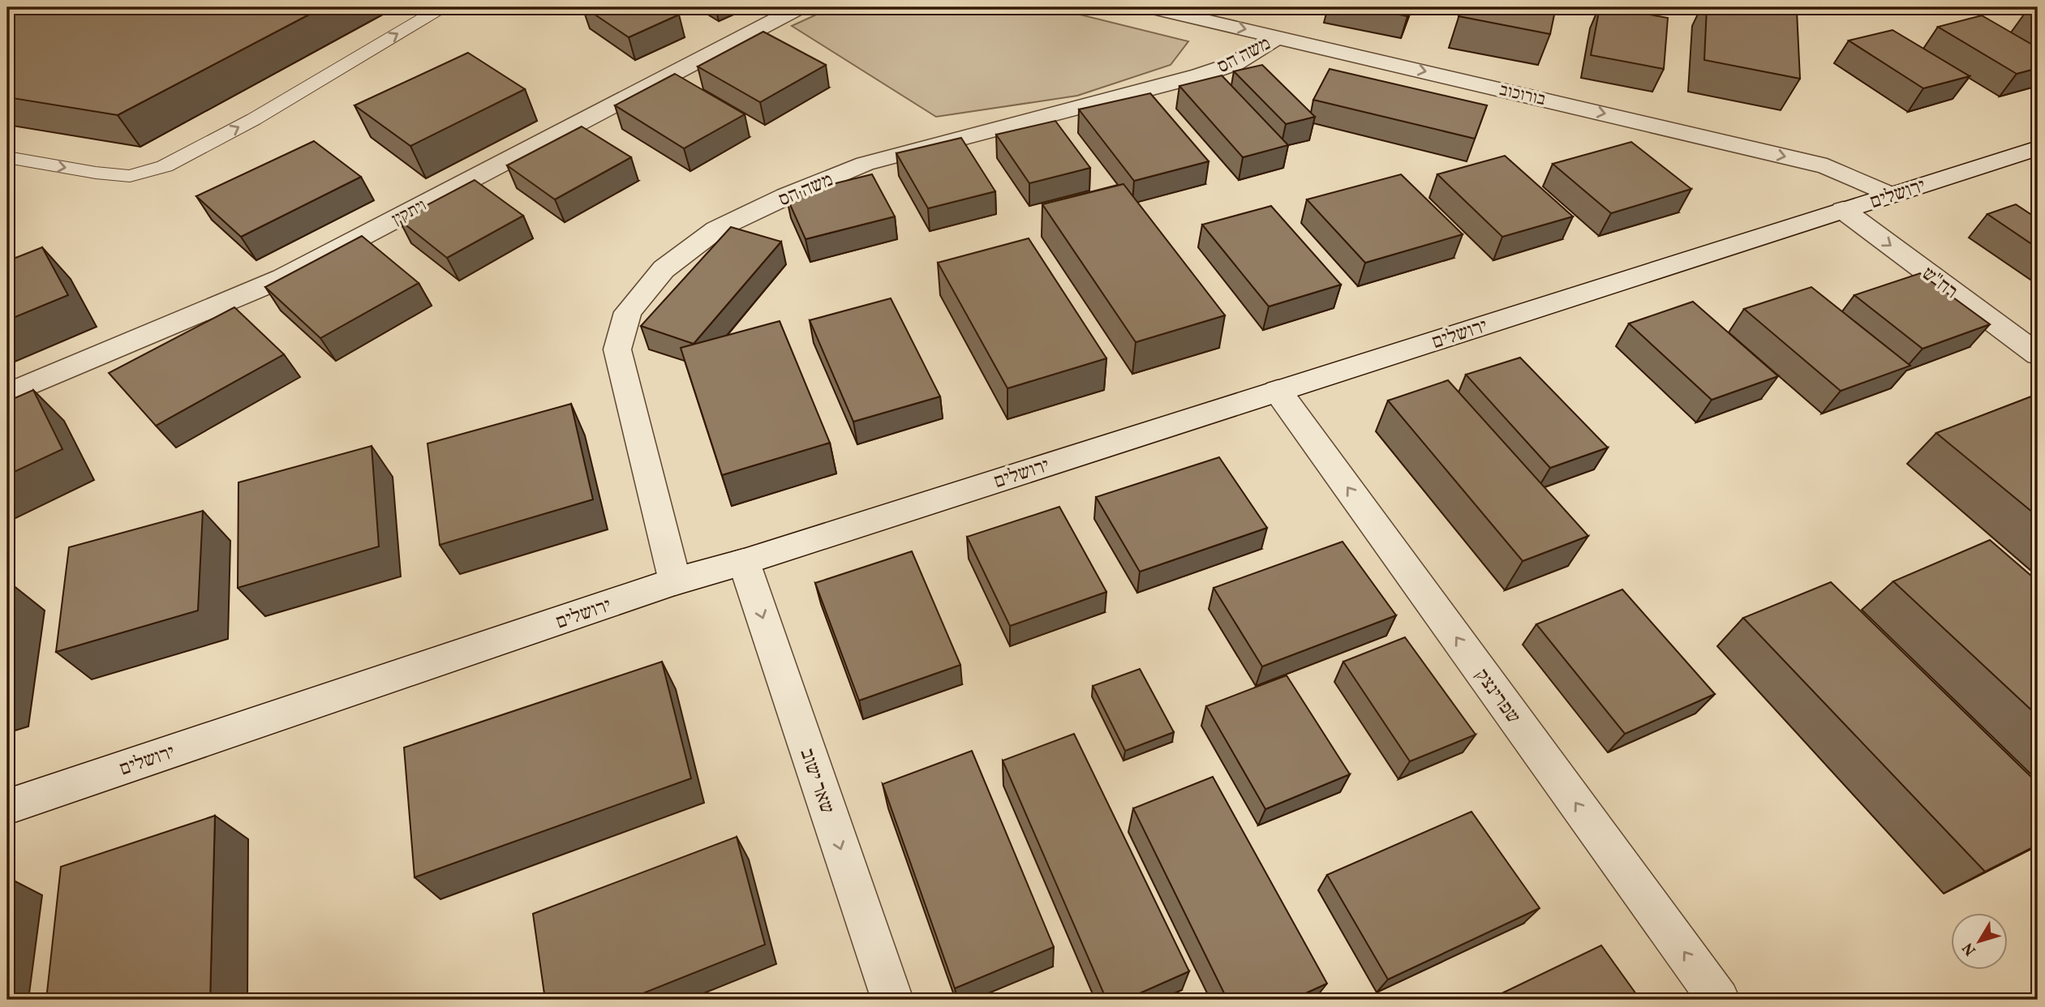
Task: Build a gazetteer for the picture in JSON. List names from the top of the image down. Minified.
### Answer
{"streets":{"street":["משה הס","בורוכוב","ירושלים","ויתקין","רח\"ש","שפרינצק","שאר ישוב"]},"crossings":[["משה הס","בורוכוב"],["משה הס","ירושלים"],["בורוכוב","ירושלים"],["ירושלים","רח\"ש"],["ירושלים","שפרינצק"],["ירושלים","שאר ישוב"]],"one_way":["בורוכוב","רח\"ש","שפרינצק","שאר ישוב"],"north":"bottom left"}
